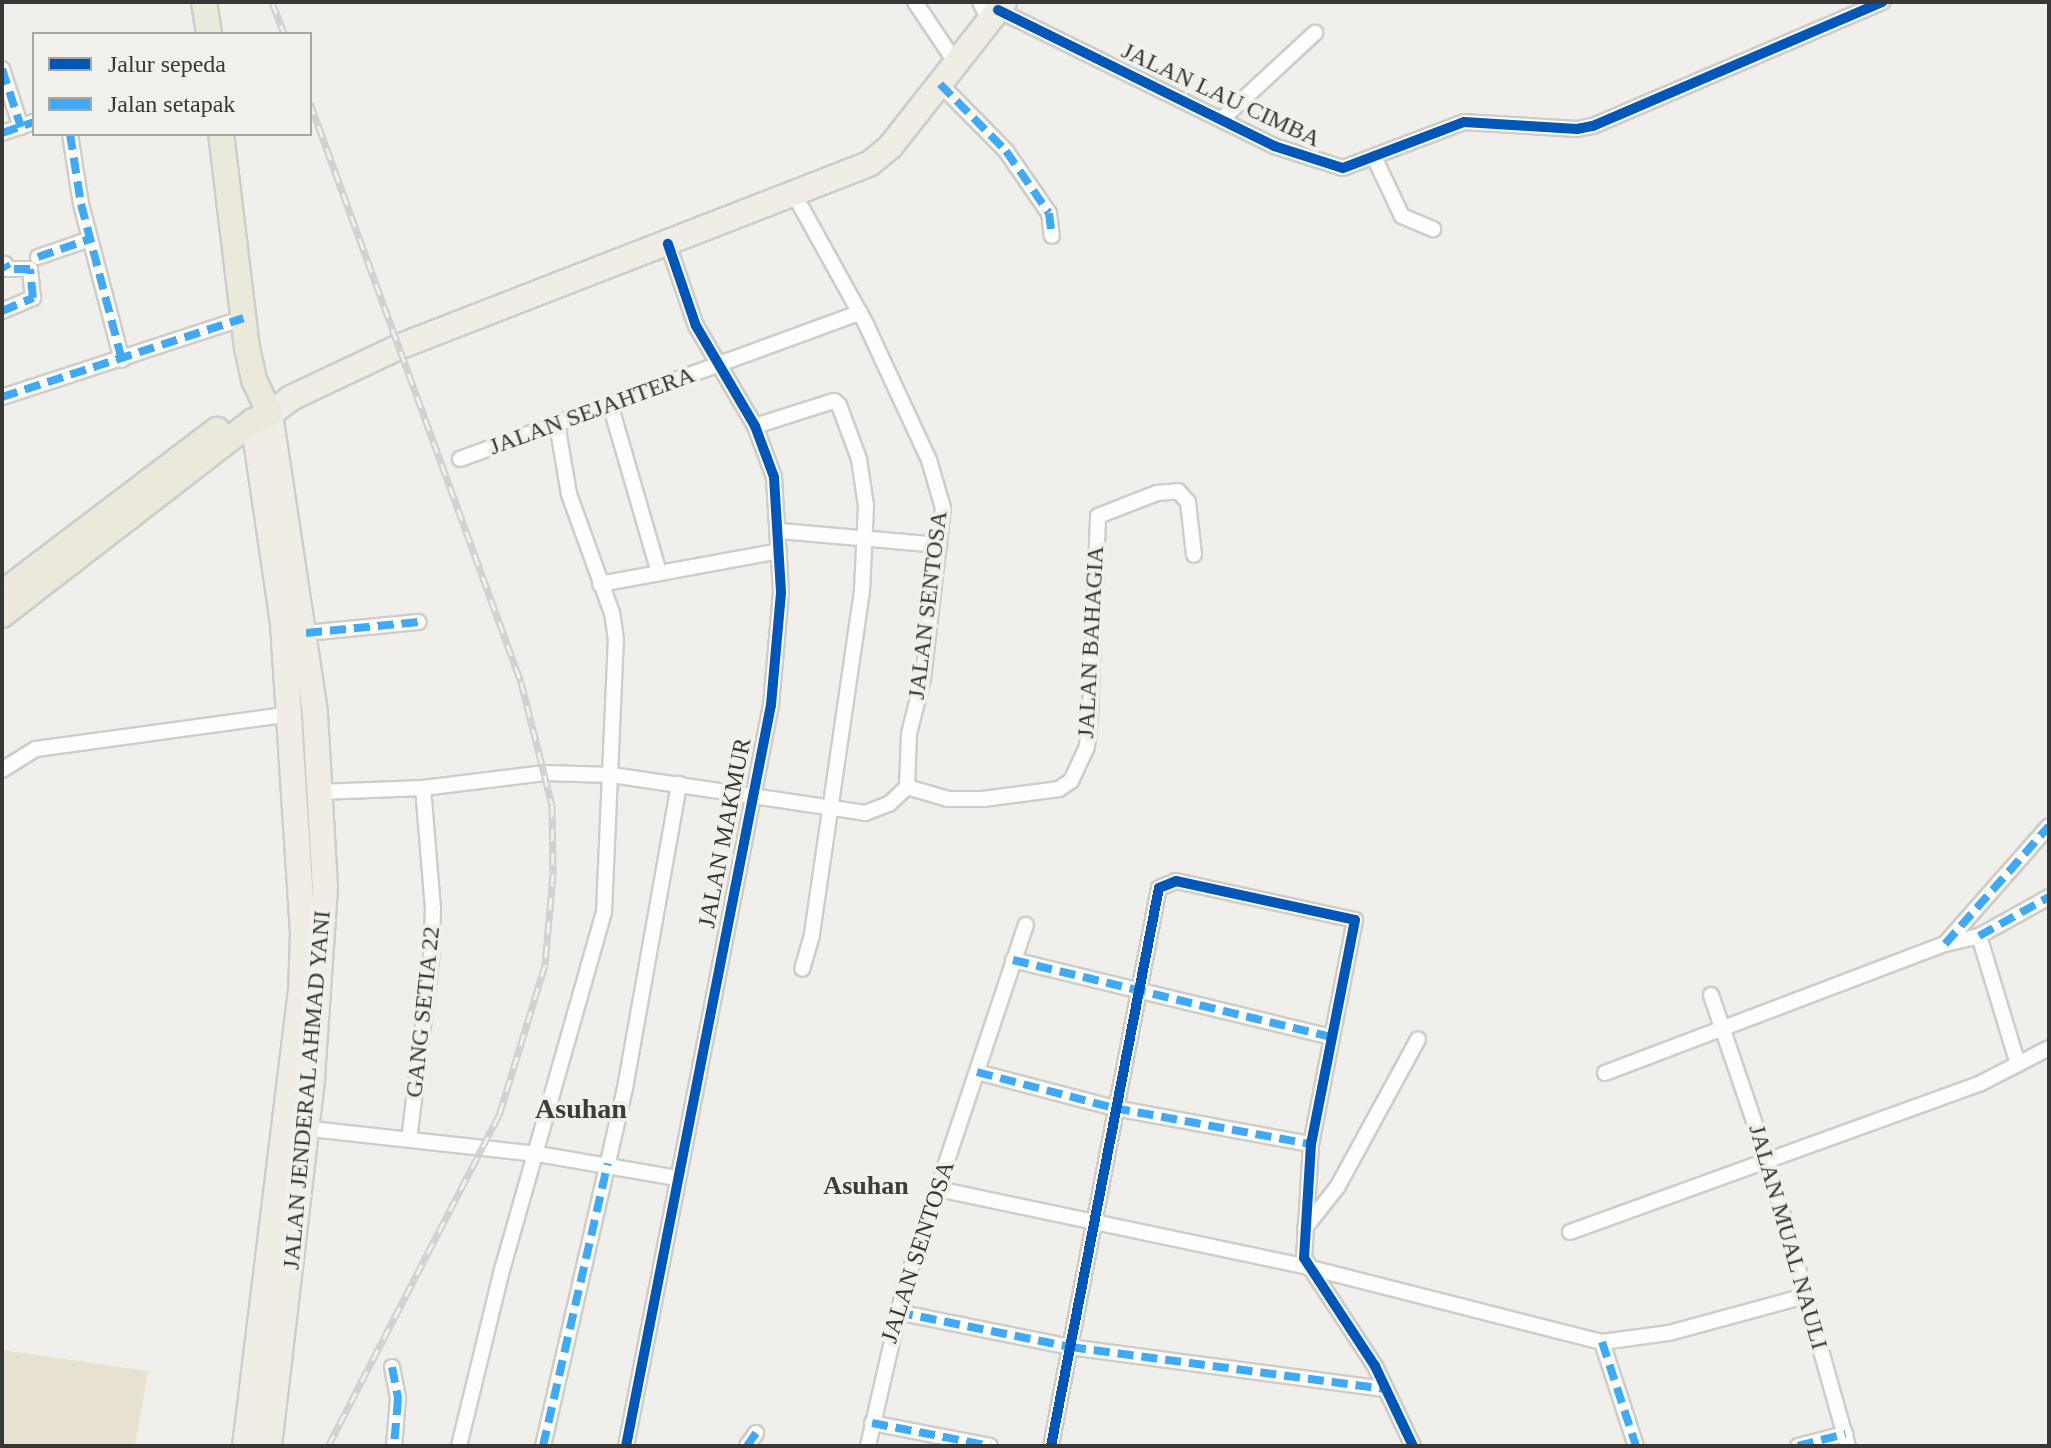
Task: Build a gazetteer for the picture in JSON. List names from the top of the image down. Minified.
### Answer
{"streets":{"main road":["JALAN JENDERAL AHMAD YANI"],"street":["JALAN LAU CIMBA","JALAN SEJAHTERA","JALAN SENTOSA","JALAN BAHAGIA","JALAN MAKMUR","GANG SETIA 22","JALAN MUAL NAULI"]},"crossings":[["JALAN SEJAHTERA","JALAN SENTOSA"],["JALAN SEJAHTERA","JALAN MAKMUR"],["JALAN SENTOSA","JALAN BAHAGIA"]],"districts":["Asuhan","Asuhan"],"legend":["Jalur sepeda","Jalan setapak"]}
